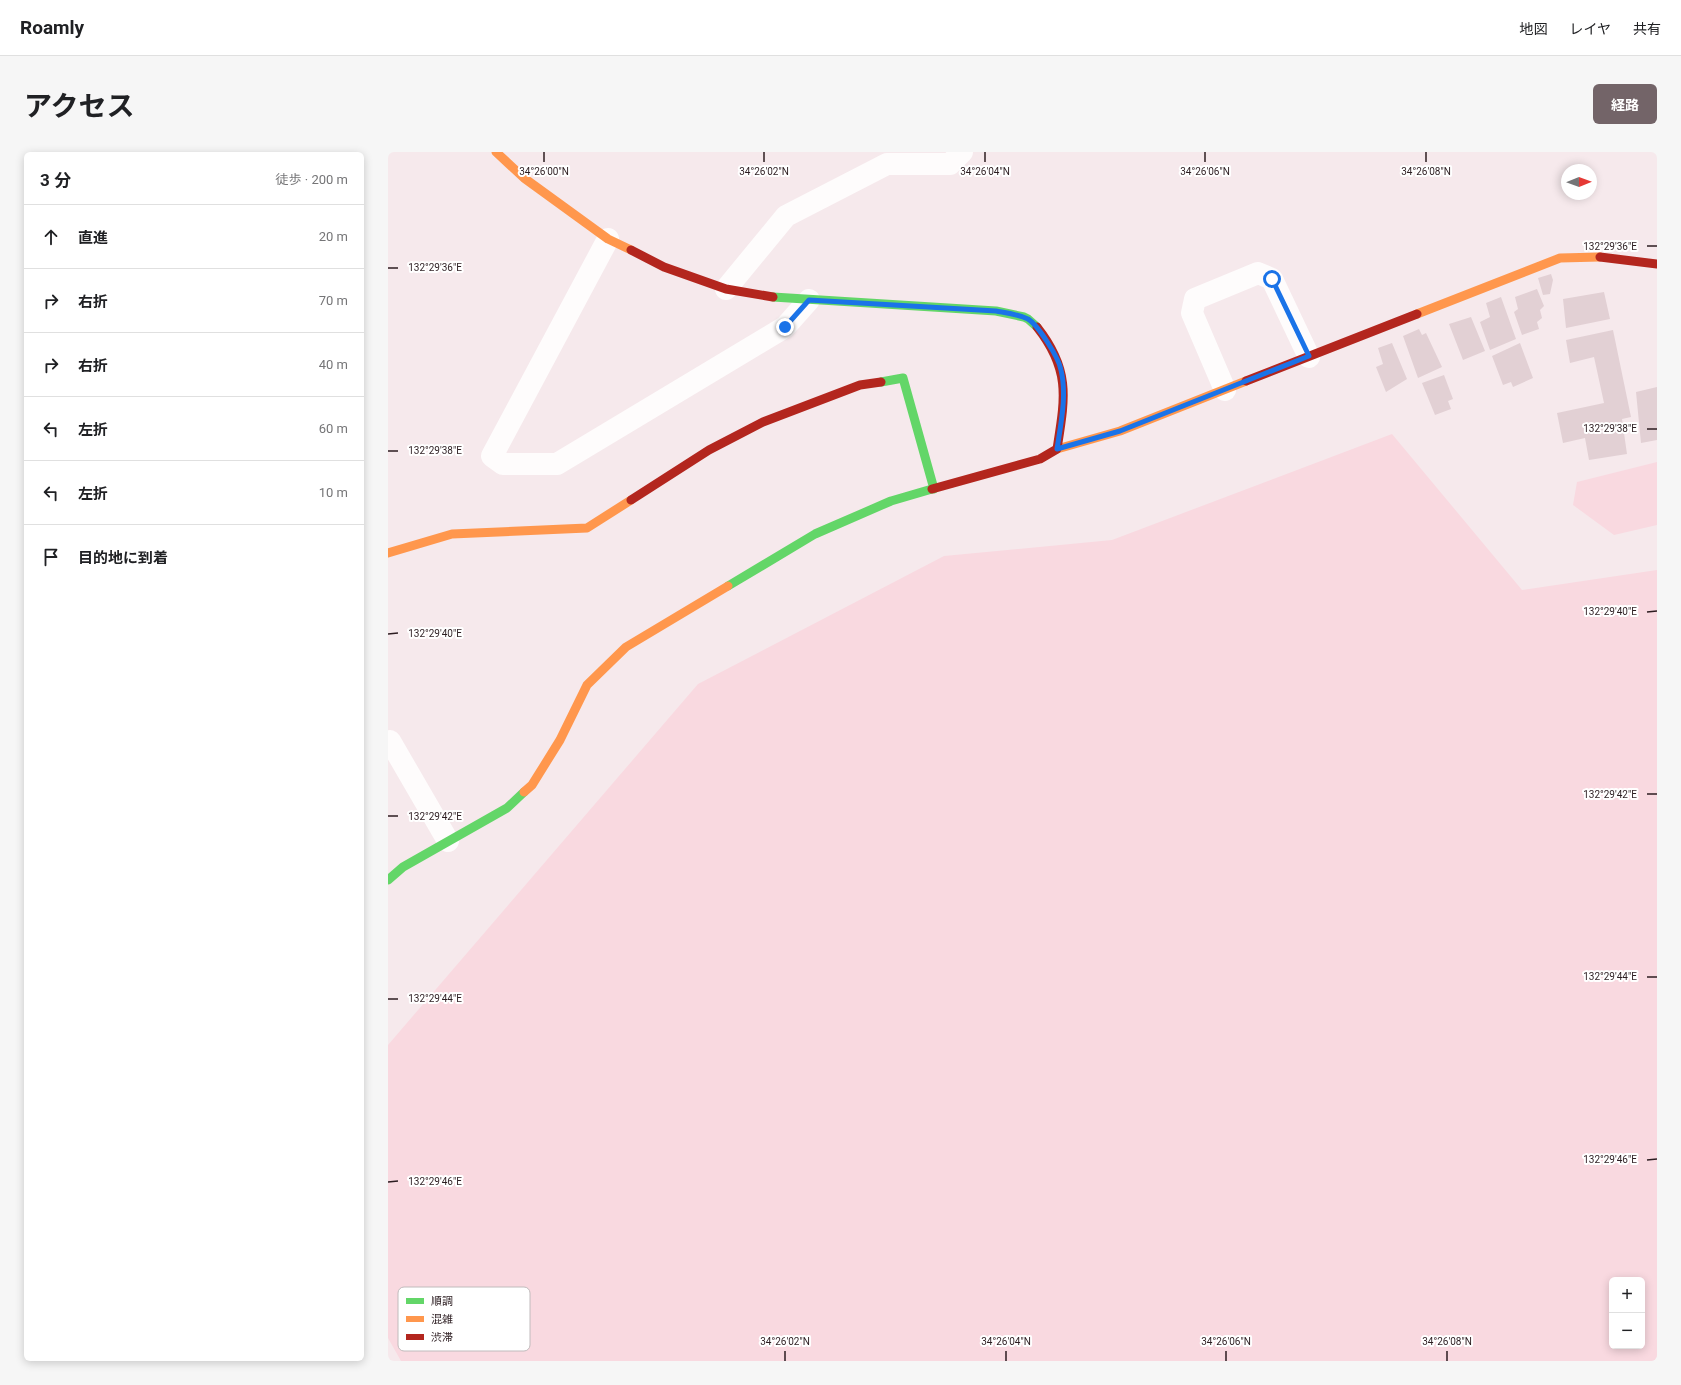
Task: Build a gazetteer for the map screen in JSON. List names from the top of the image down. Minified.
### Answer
{"legend":["順調","混雑","渋滞"],"north":"right","page":{"header":"Roamly","nav":["地図","レイヤ","共有"],"title":"アクセス","buttons":"経路","heading":["3 分","徒歩 · 200 m"],"list":[["直進","20 m"],["右折","70 m"],["右折","40 m"],["左折","60 m"],["左折","10 m"],"目的地に到着"],"map_buttons":["+","−"]},"coordinates":["34°26'00\"N","34°26'02\"N","34°26'04\"N","34°26'06\"N","34°26'08\"N","132°29'36\"E","132°29'38\"E","132°29'40\"E","132°29'42\"E","132°29'44\"E","132°29'46\"E"]}
